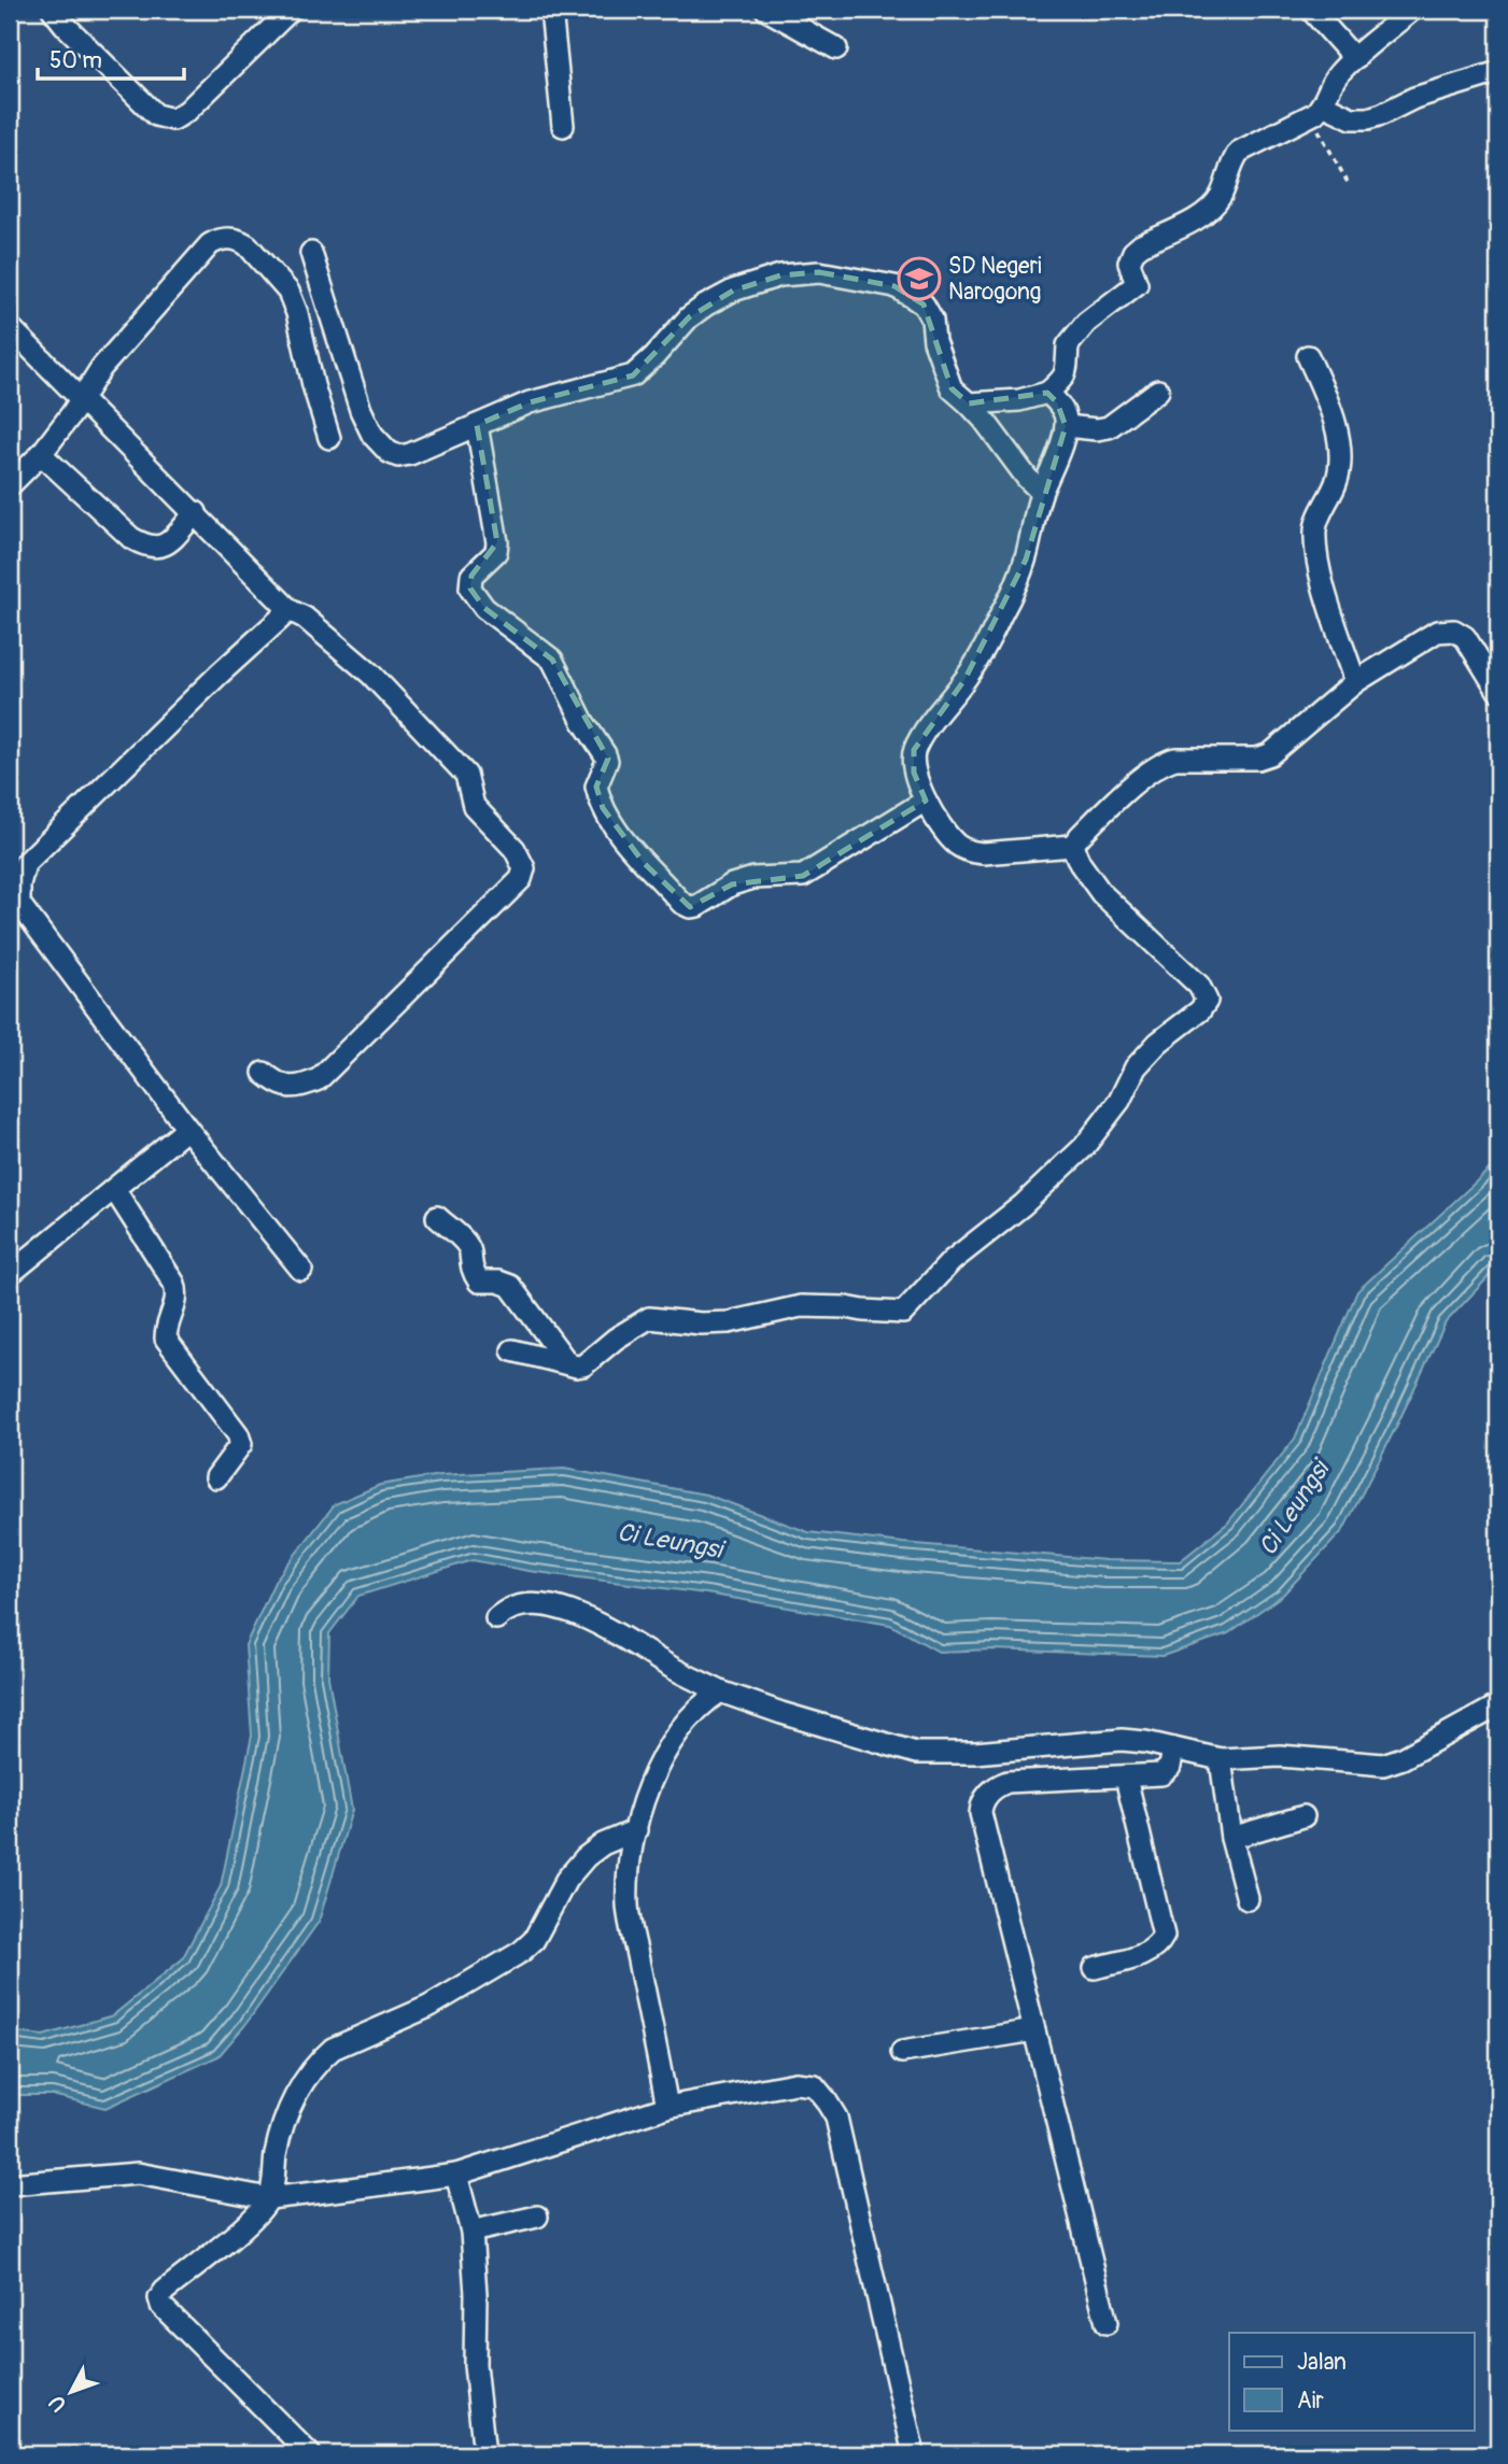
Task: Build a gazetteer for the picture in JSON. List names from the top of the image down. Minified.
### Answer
{"water":["Ci Leungsi"],"places":{"school or university":["SD Negeri Narogong"]},"legend":["Jalan","Air"],"scale_bar":"50 m","north":"bottom left"}
